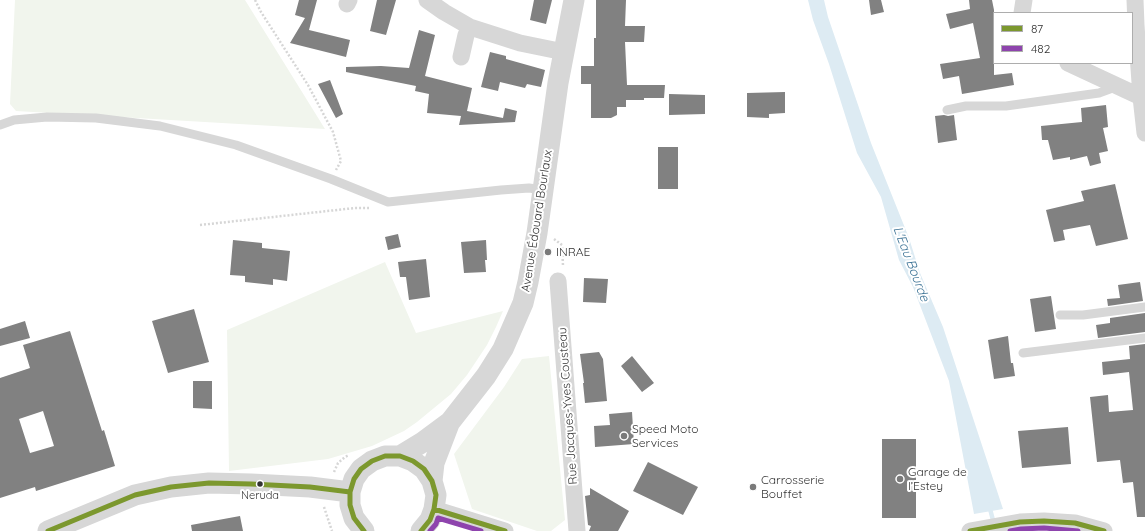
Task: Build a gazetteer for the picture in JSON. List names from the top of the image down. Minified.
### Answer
{"streets":{"street":["Avenue Édouard Bourlaux","Rue Jacques-Yves Cousteau"]},"water":["L'Eau Bourde"],"places":["INRAE","Speed Moto Services","Garage de l’Estey","Neruda","Carrosserie Bouffet"],"lines":["transit line 87","transit line 482"],"legend":["87","482"]}
